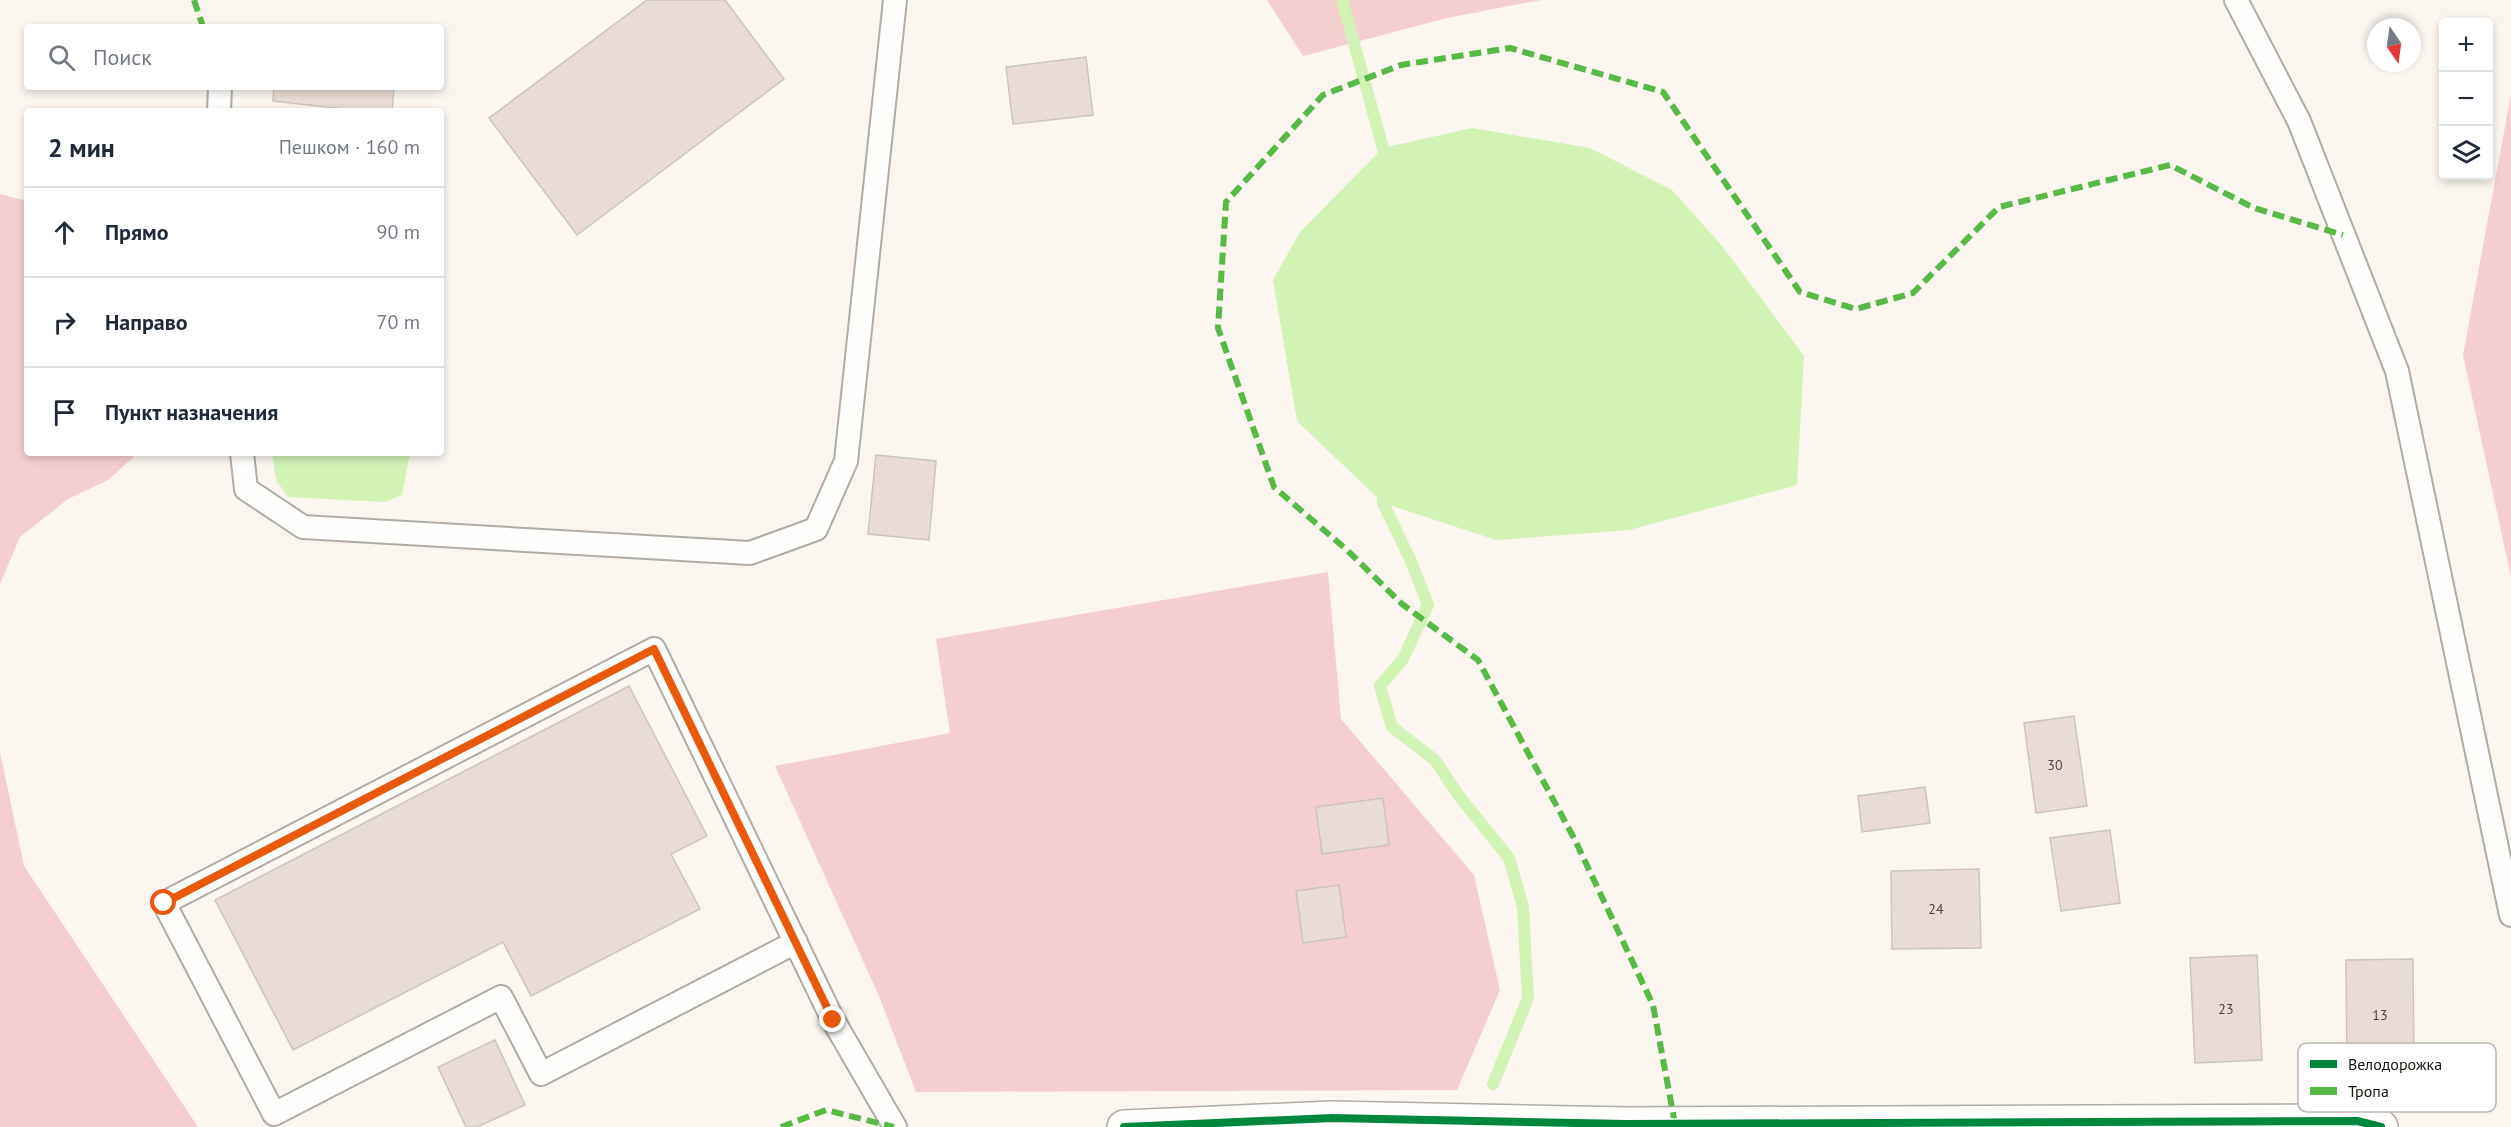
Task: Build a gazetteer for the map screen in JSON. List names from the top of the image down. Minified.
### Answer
{"house_numbers":["30","24","23","13"],"legend":["Велодорожка","Тропа"],"north":"bottom","page":{"map_buttons":["+","−"],"search":"Поиск","heading":["2 мин","Пешком · 160 m"],"list":[["Прямо","90 m"],["Направо","70 m"],"Пункт назначения"]}}
